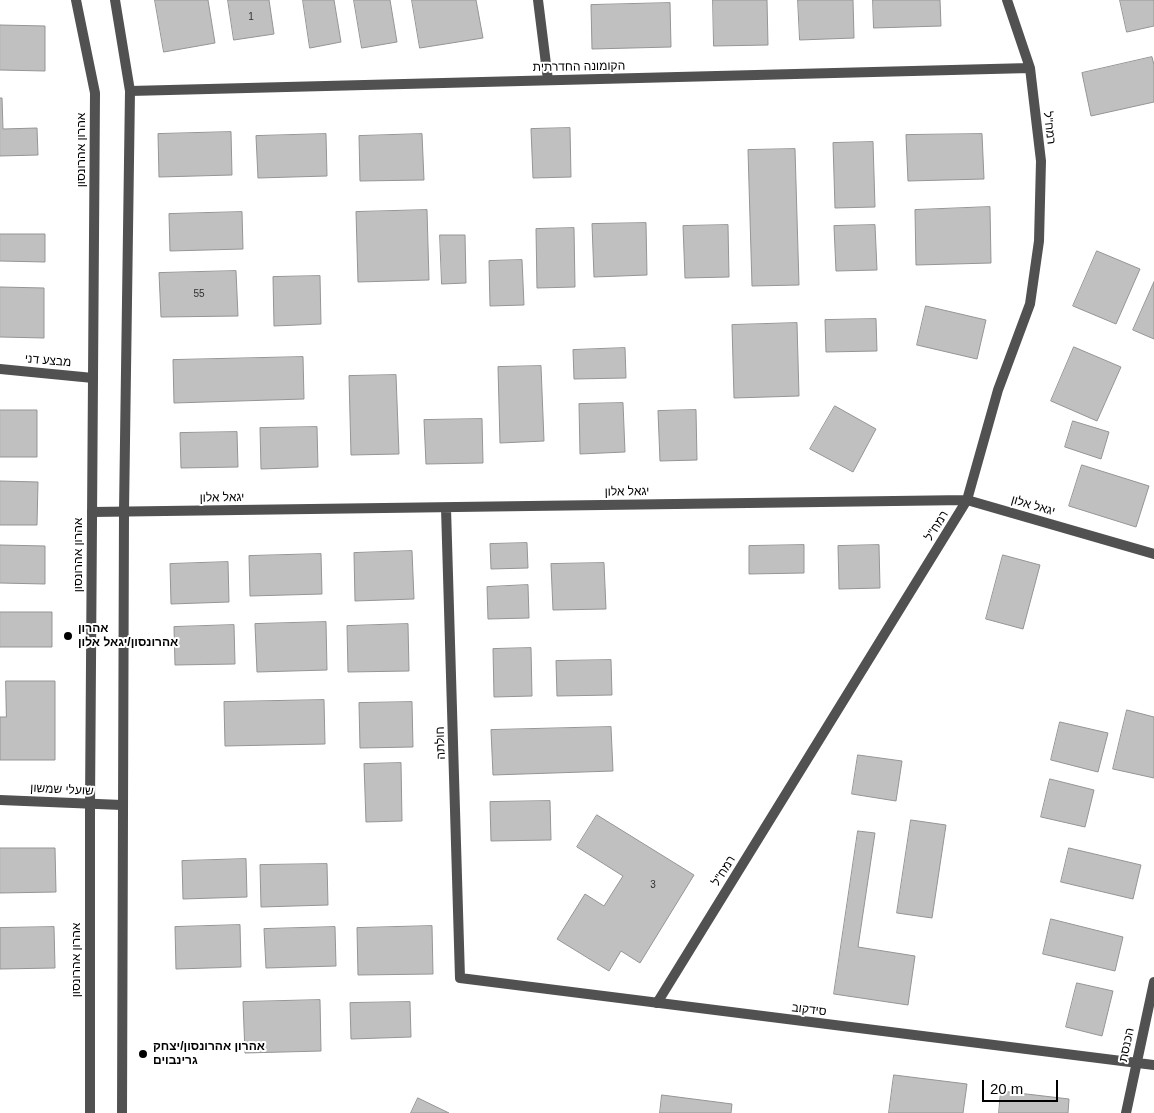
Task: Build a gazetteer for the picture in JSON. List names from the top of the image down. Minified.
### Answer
{"streets":{"street":["הקומונה החדרתית","רמח\"ל","אהרון אהרונסון","מבצע דני","יגאל אלון","חולתה","שועלי שמשון","סידקוב","הכנסת"]},"crossings":[["הקומונה החדרתית","רמח\"ל"],["רמח\"ל","יגאל אלון"],["רמח\"ל","סידקוב"],["אהרון אהרונסון","מבצע דני"],["אהרון אהרונסון","יגאל אלון"],["אהרון אהרונסון","שועלי שמשון"],["יגאל אלון","חולתה"],["חולתה","סידקוב"],["סידקוב","הכנסת"]],"places":["אהרון אהרונסון/יגאל אלון","אהרון אהרונסון/יצחק גרינבוים"],"house_numbers":["1","55","3"],"scale_bar":"20 m"}
